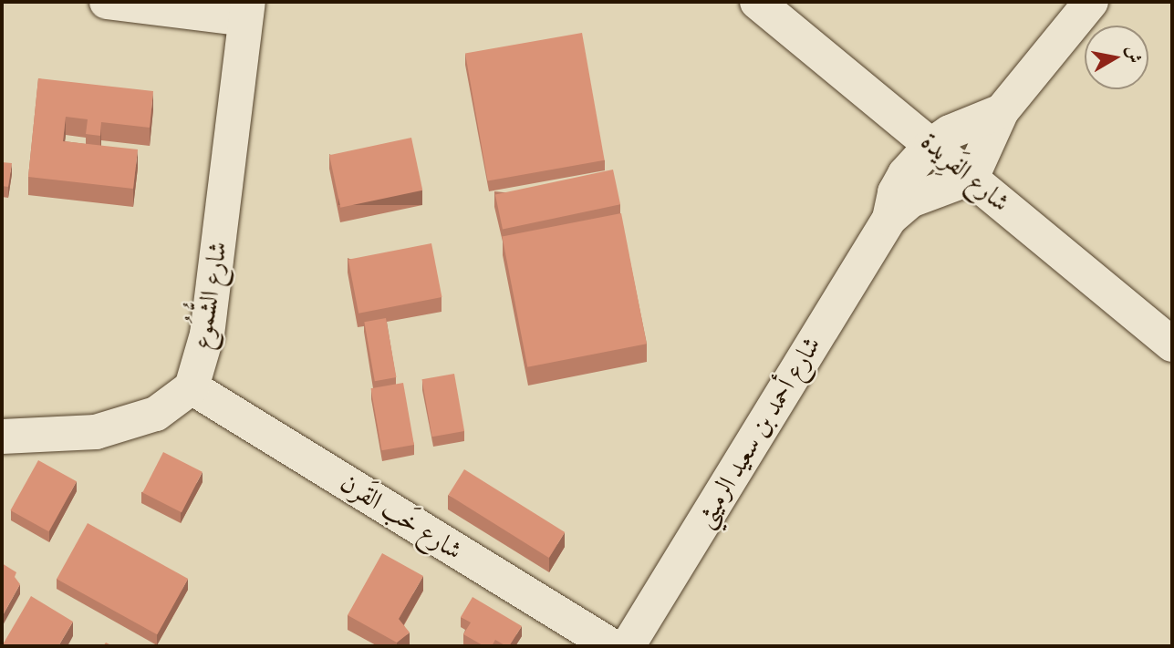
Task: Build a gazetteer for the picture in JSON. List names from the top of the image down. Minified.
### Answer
{"streets":{"street":["شارع الفَرِيدة","شارع الشُّمُوع","شارع أحمد بن سعيد الرميثي","شارع خَب القَرن"]},"crossings":[["شارع الفَرِيدة","شارع أحمد بن سعيد الرميثي"],["شارع الشُّمُوع","شارع خَب القَرن"]],"north":"right"}
